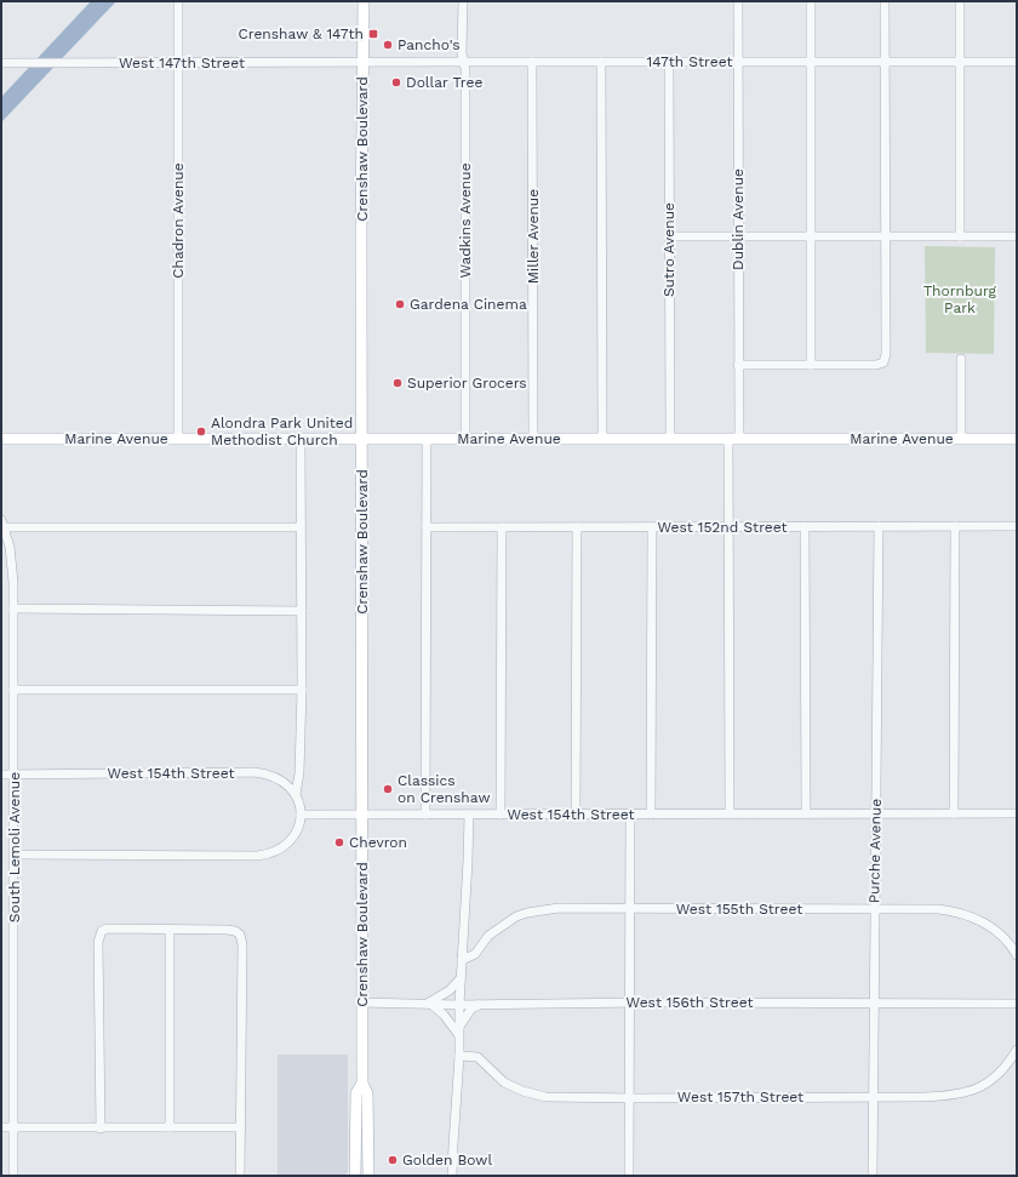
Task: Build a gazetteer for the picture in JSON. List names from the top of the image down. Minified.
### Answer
{"streets":{"main road":["Crenshaw Boulevard","Marine Avenue"],"street":["147th Street","West 147th Street","Dublin Avenue","Chadron Avenue","Wadkins Avenue","Miller Avenue","Sutro Avenue","West 152nd Street","West 154th Street","South Lemoli Avenue","Purche Avenue","West 155th Street","West 156th Street","West 157th Street"]},"crossings":[["147th Street","West 147th Street"],["147th Street","Crenshaw Boulevard"],["147th Street","Dublin Avenue"],["147th Street","Wadkins Avenue"],["147th Street","Miller Avenue"],["147th Street","Sutro Avenue"],["West 147th Street","Crenshaw Boulevard"],["West 147th Street","Chadron Avenue"],["Crenshaw Boulevard","Marine Avenue"],["Crenshaw Boulevard","West 154th Street"],["Crenshaw Boulevard","West 156th Street"],["Dublin Avenue","Marine Avenue"],["Dublin Avenue","West 152nd Street"],["Dublin Avenue","West 154th Street"],["Chadron Avenue","Marine Avenue"],["Wadkins Avenue","Marine Avenue"],["Miller Avenue","Marine Avenue"],["Sutro Avenue","Marine Avenue"],["West 152nd Street","Purche Avenue"],["West 154th Street","South Lemoli Avenue"],["West 154th Street","Purche Avenue"],["Purche Avenue","West 155th Street"],["Purche Avenue","West 156th Street"],["Purche Avenue","West 157th Street"]],"parks":["Thornburg Park"],"places":{"transit":["Crenshaw & 147th"],"other":["Pancho's","Dollar Tree","Gardena Cinema","Superior Grocers","Alondra Park United Methodist Church","Classics on Crenshaw","Chevron","Golden Bowl"]}}
